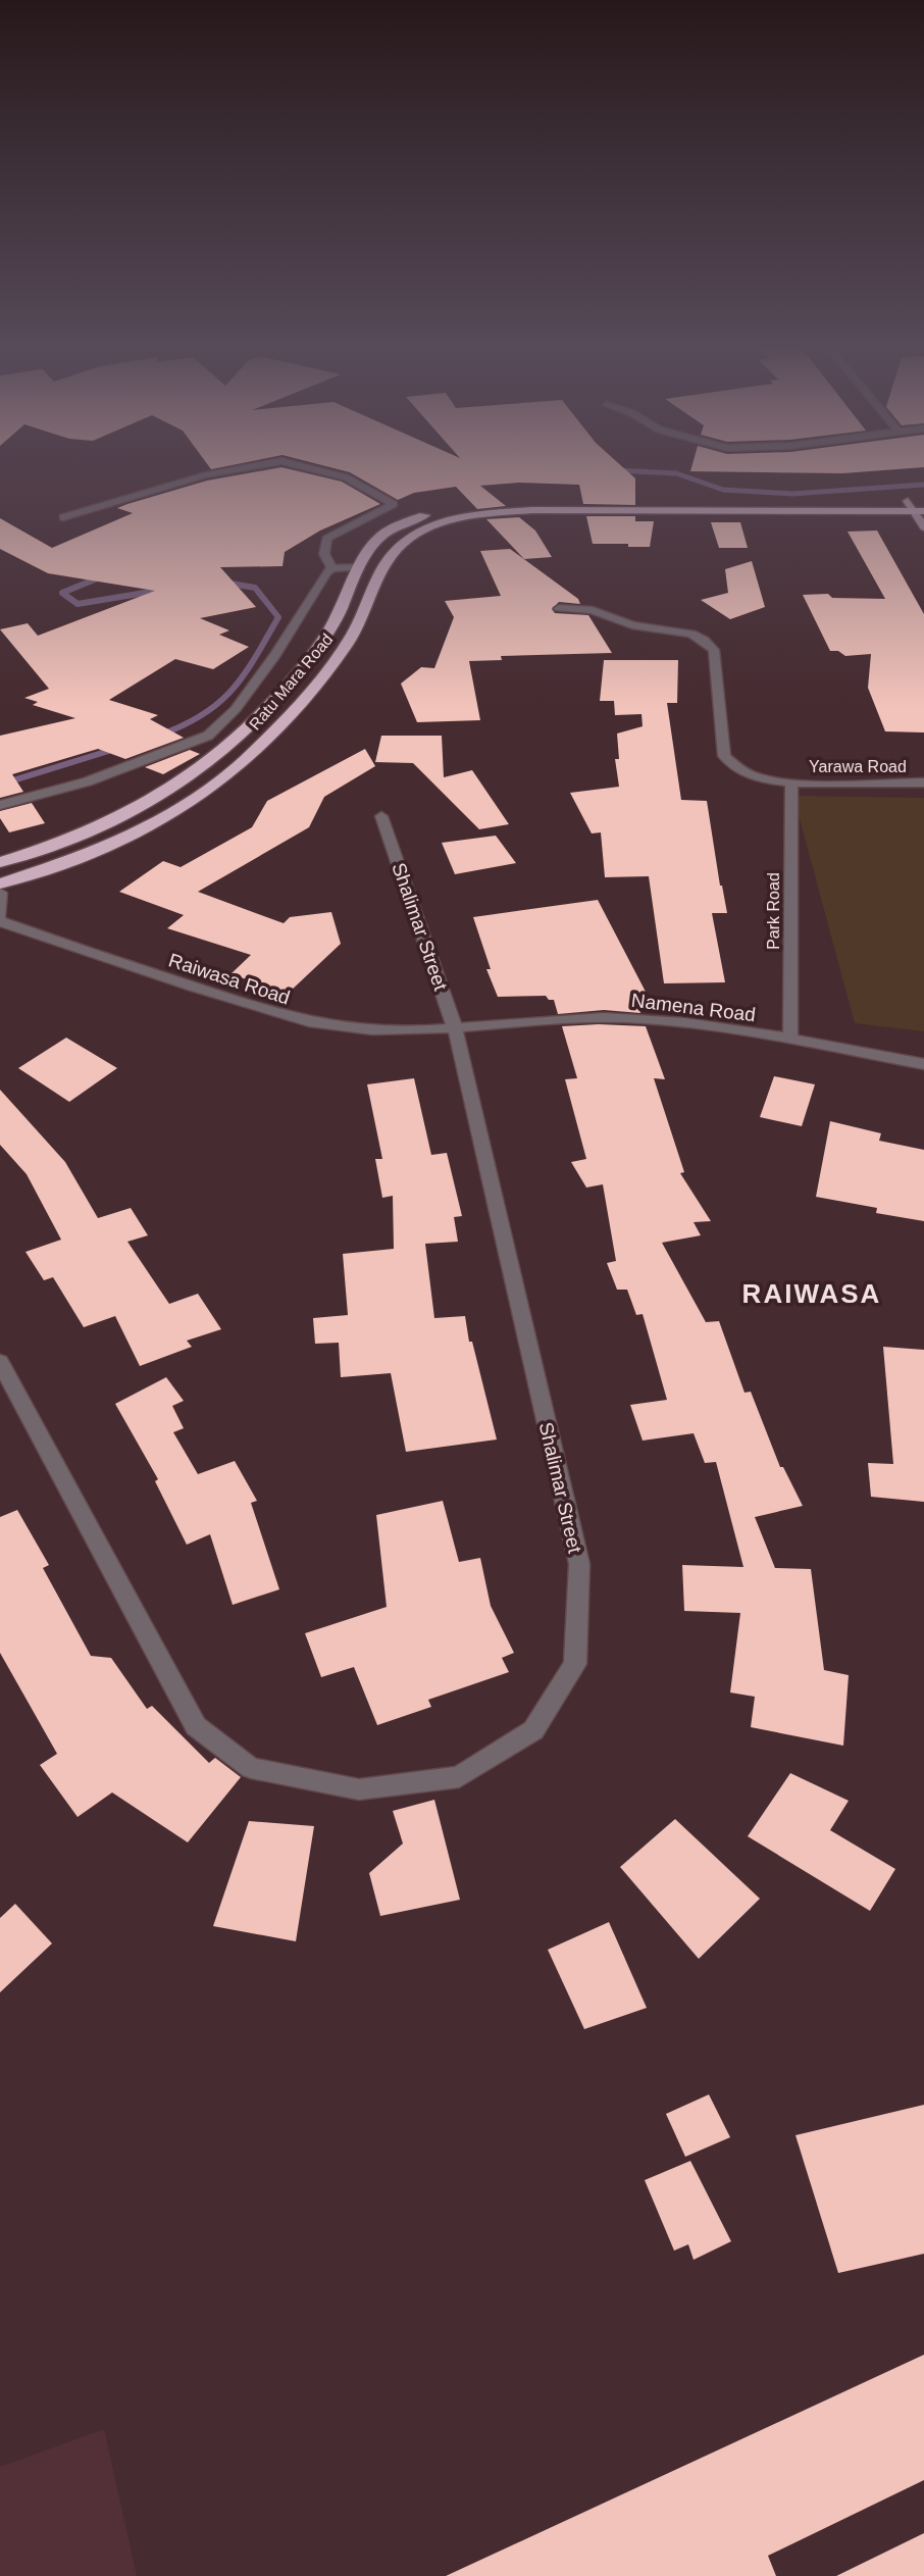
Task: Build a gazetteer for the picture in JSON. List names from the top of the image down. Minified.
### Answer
{"streets":{"highway":["Ratu Mara Road"],"street":["Yarawa Road","Park Road","Shalimar Street","Raiwasa Road","Namena Road"]},"crossings":[["Yarawa Road","Park Road"],["Park Road","Namena Road"],["Shalimar Street","Raiwasa Road"],["Shalimar Street","Namena Road"],["Raiwasa Road","Namena Road"]],"districts":["RAIWASA"]}
